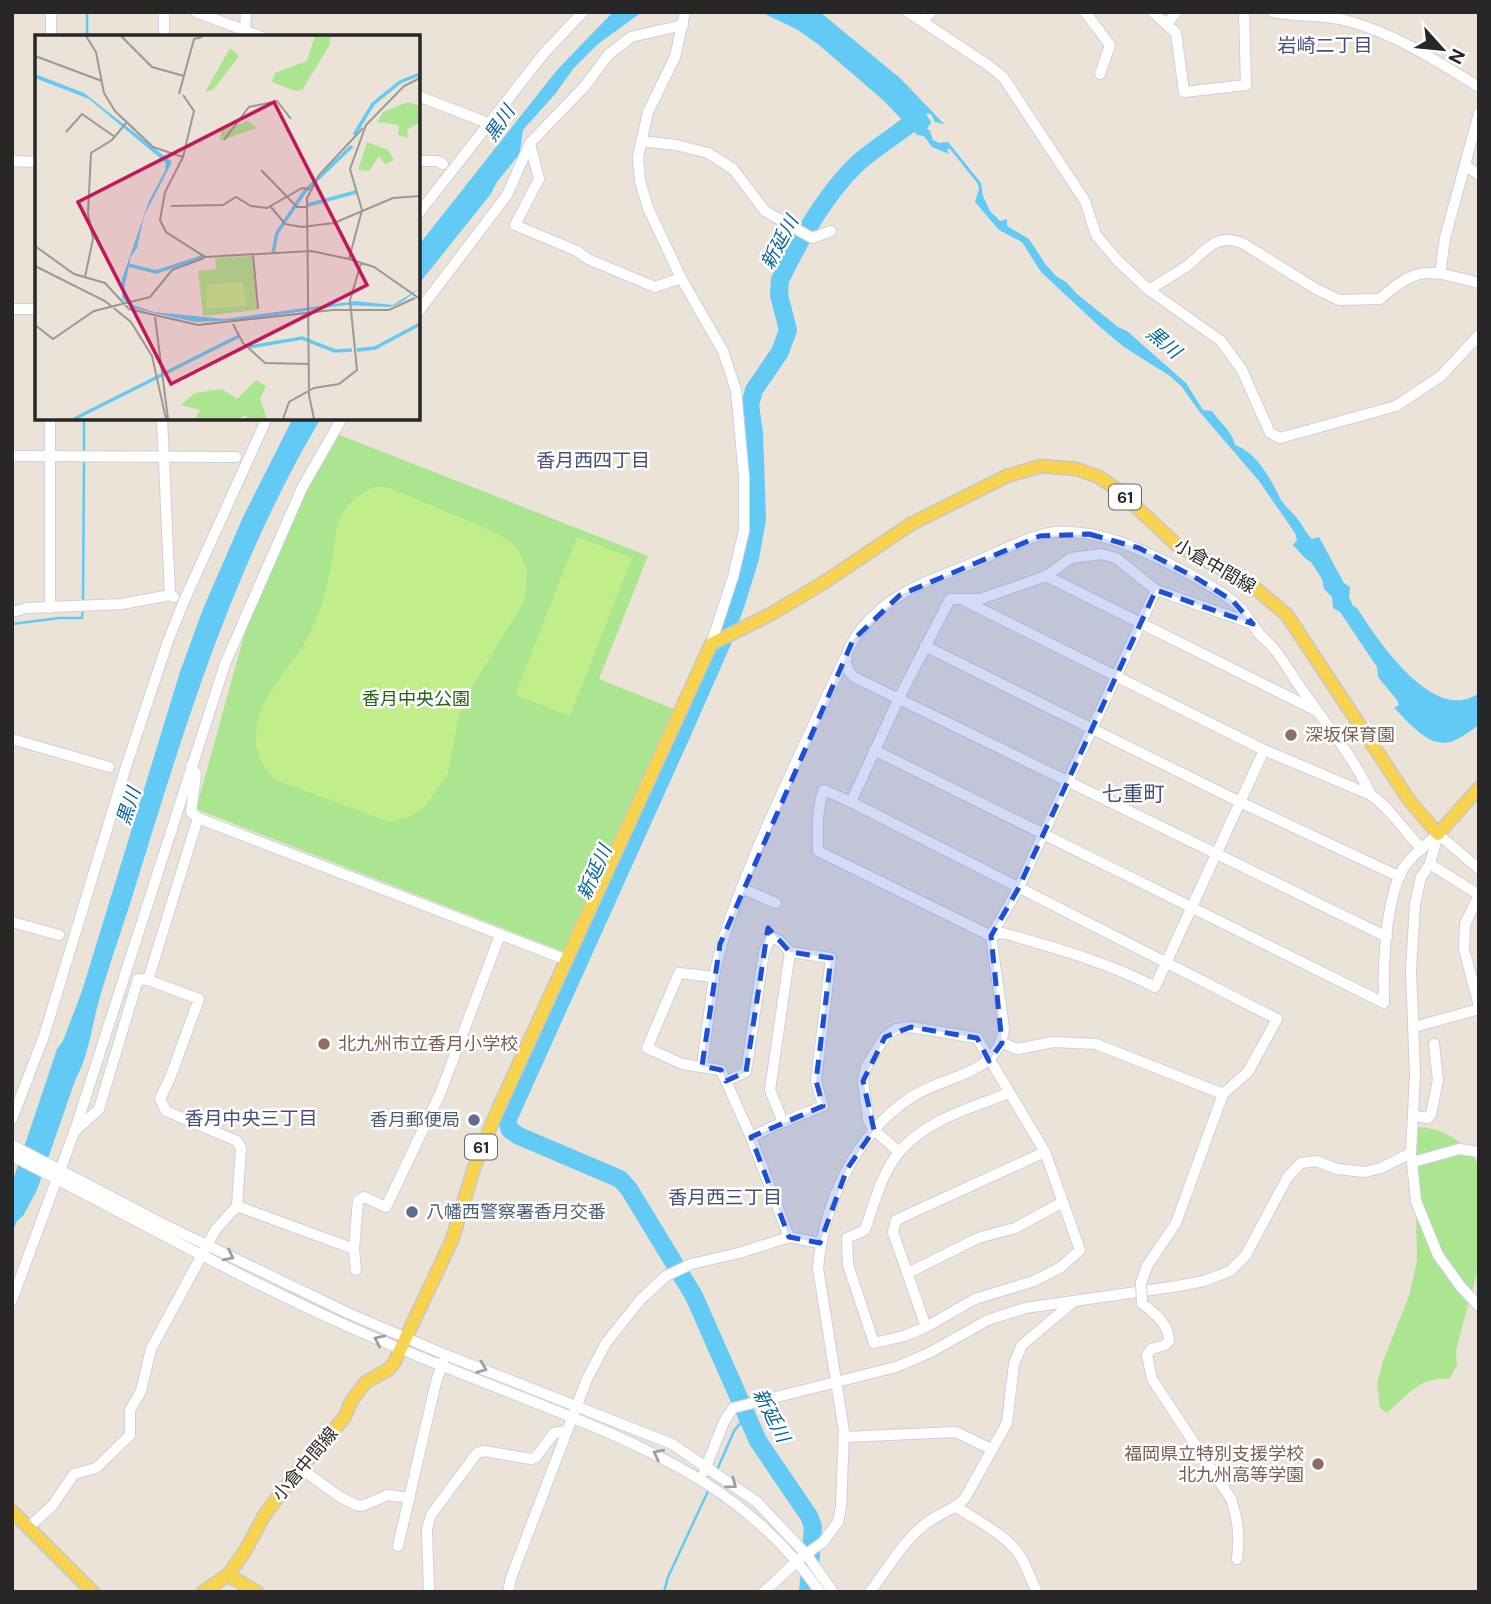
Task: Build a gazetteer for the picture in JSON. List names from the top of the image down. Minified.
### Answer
{"streets":{"main road":["61","小倉中間線"]},"crossings":[["61","小倉中間線"]],"districts":["岩崎二丁目","香月西四丁目","七重町","香月中央三丁目","香月西三丁目"],"water":["黒川","新延川"],"parks":["香月中央公園"],"places":["深坂保育園","北九州市立香月小学校","香月郵便局","八幡西警察署香月交番","福岡県立特別支援学校 北九州高等学園"],"north":"bottom right"}
